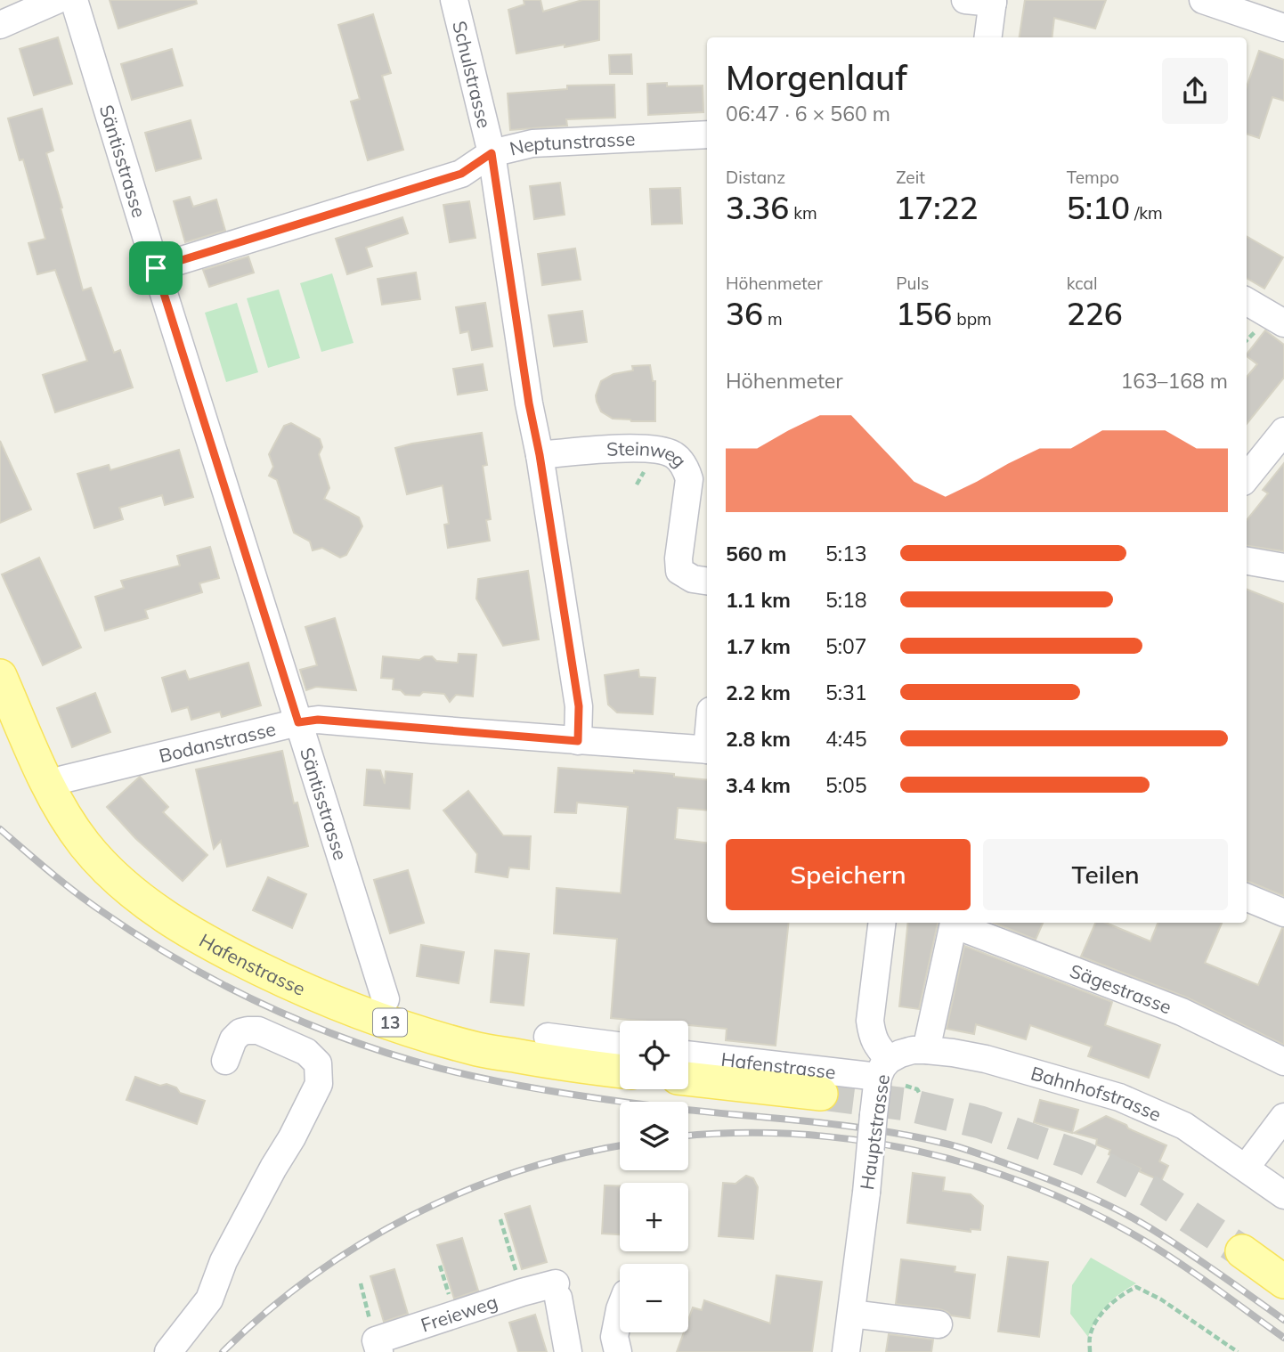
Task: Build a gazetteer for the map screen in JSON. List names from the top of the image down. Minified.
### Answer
{"streets":{"main road":["Hafenstrasse","13"],"street":["Schulstrasse","Neptunstrasse","Säntisstrasse","Steinweg","Bodanstrasse","Sägestrasse","Bahnhofstrasse","Hauptstrasse","Freieweg"]},"crossings":[["Schulstrasse","Neptunstrasse"],["Schulstrasse","Steinweg"],["Schulstrasse","Bodanstrasse"],["Neptunstrasse","Säntisstrasse"],["Säntisstrasse","Bodanstrasse"],["Hafenstrasse","Bahnhofstrasse"],["Hafenstrasse","Hauptstrasse"],["Bahnhofstrasse","Hauptstrasse"]],"page":{"heading":["Morgenlauf","06:47 · 6 × 560 m"],"stats":[["Distanz","3.36 km"],["Zeit","17:22"],["Tempo","5:10 /km"],["Höhenmeter","36 m"],["Puls","156 bpm"],["kcal","226"]],"chart":["Höhenmeter","163–168 m"],"list":[{"name":"560 m","note":"5:13"},{"name":"1.1 km","note":"5:18"},{"name":"1.7 km","note":"5:07"},{"name":"2.2 km","note":"5:31"},{"name":"2.8 km","note":"4:45"},{"name":"3.4 km","note":"5:05"}],"buttons":["Speichern","Teilen"],"map_buttons":["+","−"]}}
